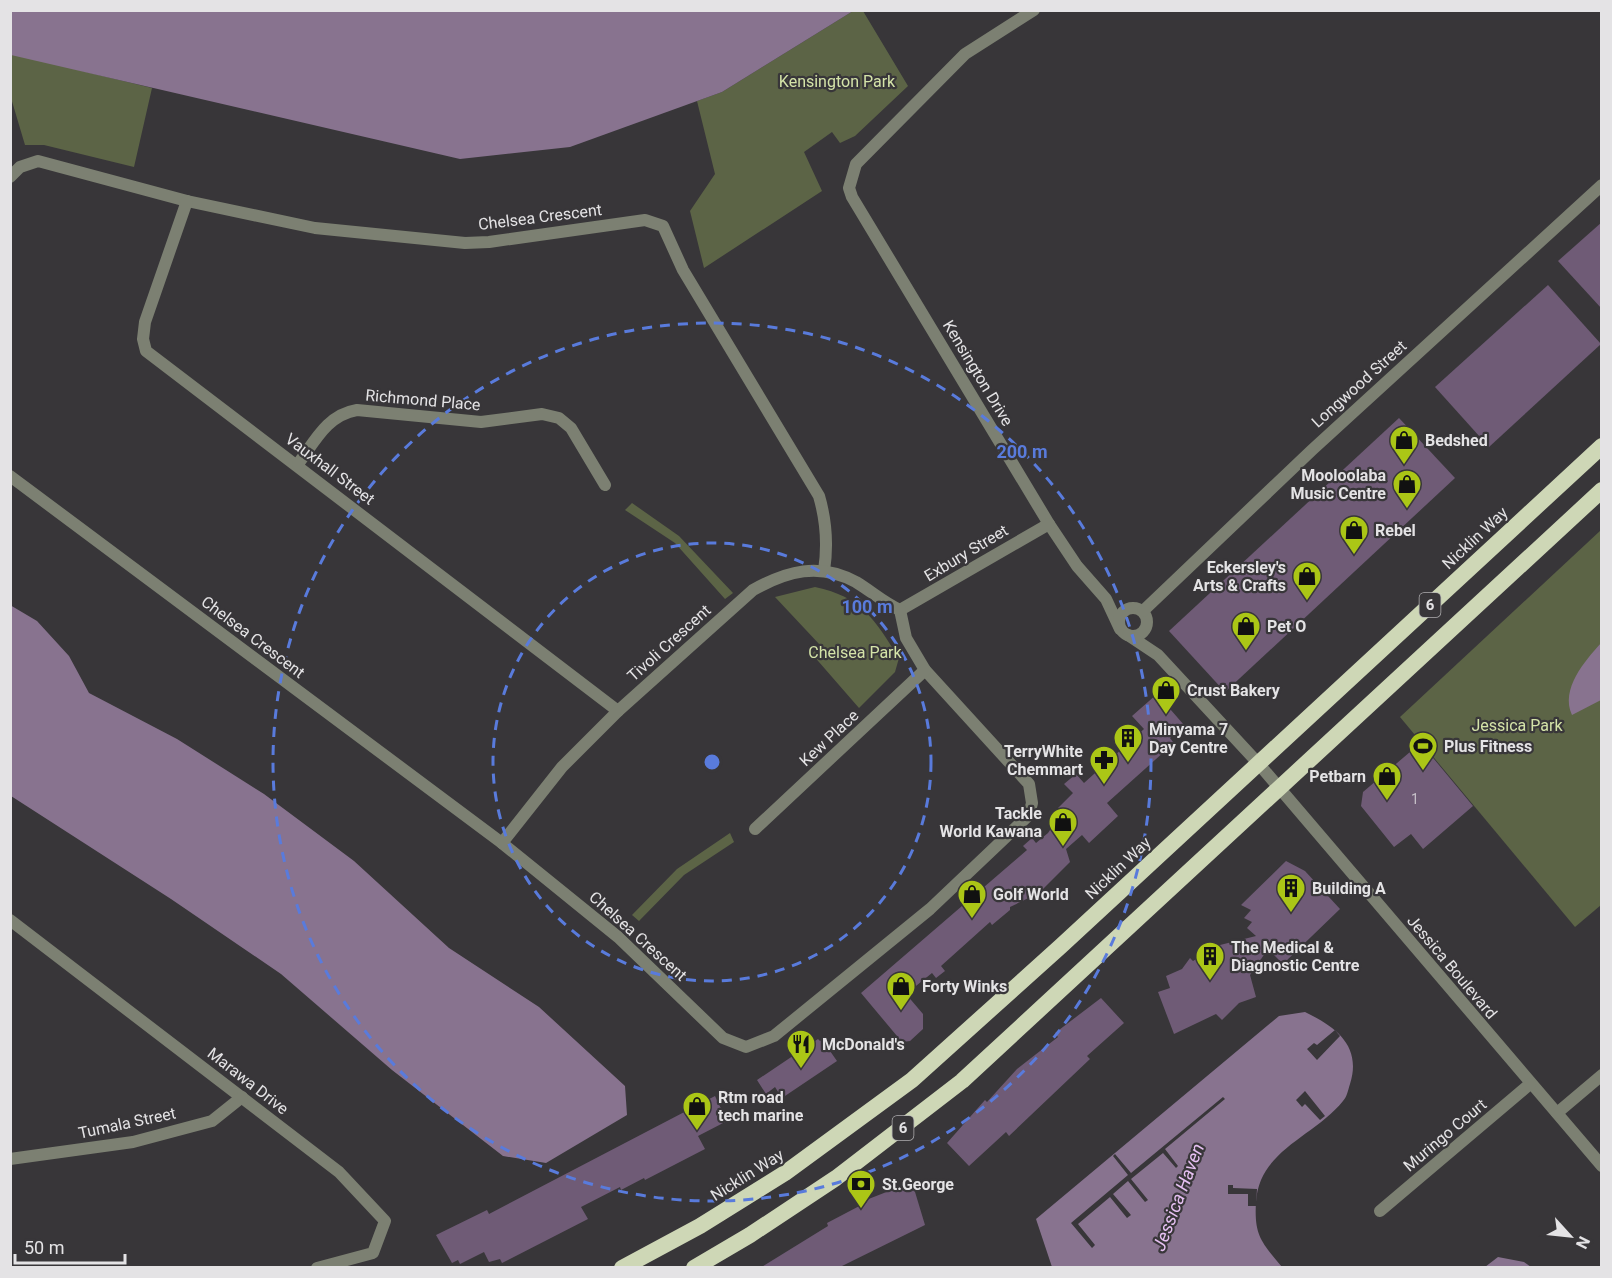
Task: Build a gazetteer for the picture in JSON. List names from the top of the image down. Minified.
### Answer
{"streets":{"highway":["Nicklin Way","6"],"street":["Chelsea Crescent","Kensington Drive","Longwood Street","Richmond Place","Vauxhall Street","Exbury Street","Tivoli Crescent","Kew Place","Jessica Boulevard","Marawa Drive","Tumala Street","Muringo Court"]},"crossings":[["Chelsea Crescent","Vauxhall Street"],["Chelsea Crescent","Exbury Street"],["Chelsea Crescent","Tivoli Crescent"],["Chelsea Crescent","Kew Place"],["Kensington Drive","Longwood Street"],["Kensington Drive","Exbury Street"],["Richmond Place","Vauxhall Street"],["Vauxhall Street","Tivoli Crescent"],["Exbury Street","Tivoli Crescent"],["6","Jessica Boulevard"],["Jessica Boulevard","Muringo Court"],["Marawa Drive","Tumala Street"]],"water":["Jessica Haven"],"parks":["Kensington Park","Chelsea Park","Jessica Park"],"places":{"shop":["Bedshed","Mooloolaba Music Centre","Rebel","Eckersley's Arts & Crafts","Pet O","Crust Bakery","Petbarn","Tackle World Kawana","Golf World","Forty Winks","Rtm road tech marine"],"building":["Minyama 7 Day Centre","Building A","The Medical & Diagnostic Centre"],"sports":["Plus Fitness"],"pharmacy":["TerryWhite Chemmart"],"restaurant":["McDonald's"],"bank":["St.George"]},"house_numbers":["1"],"scale_bar":"50 m","north":"bottom right","rings":["200 m","100 m"]}
